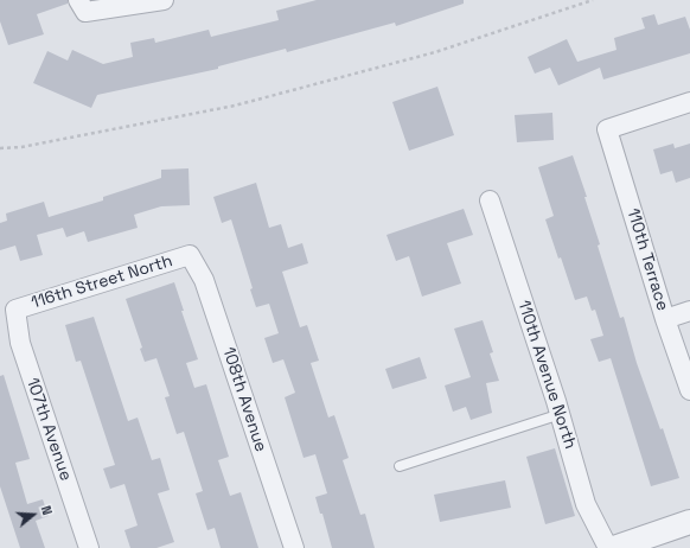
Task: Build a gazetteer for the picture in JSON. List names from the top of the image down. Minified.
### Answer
{"streets":{"street":["110th Terrace","116th Street North","110th Avenue North","108th Avenue","107th Avenue"]},"crossings":[["116th Street North","108th Avenue"],["116th Street North","107th Avenue"]],"north":"right"}
